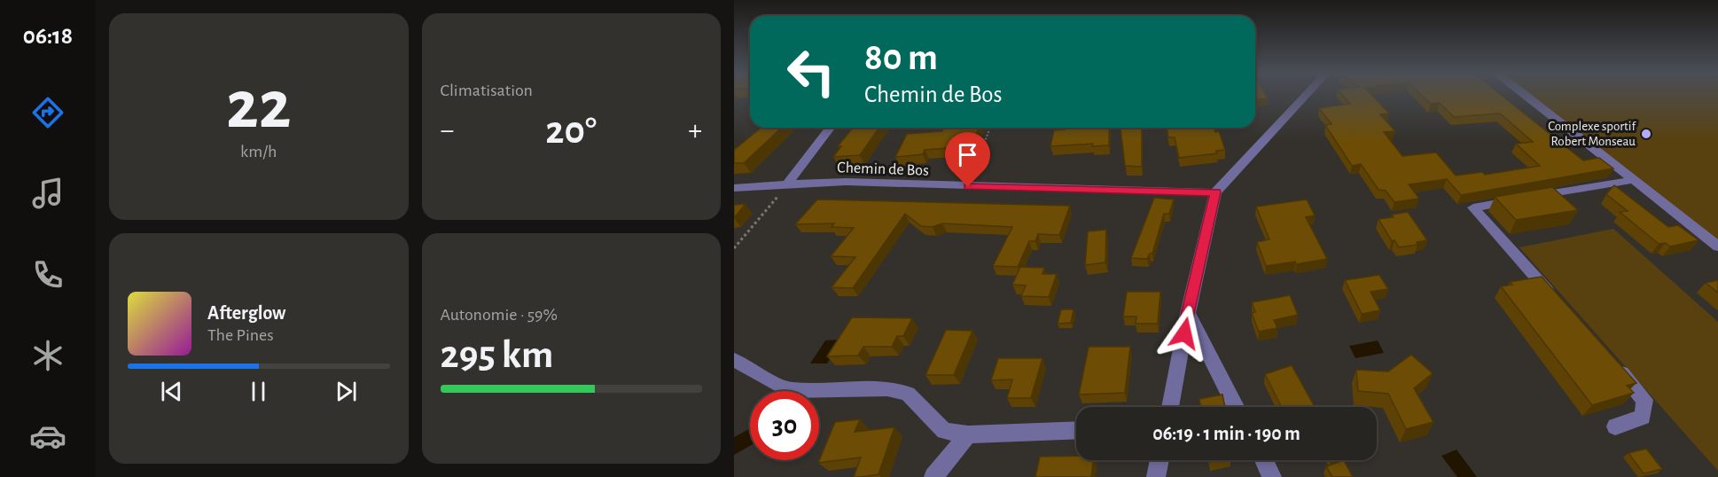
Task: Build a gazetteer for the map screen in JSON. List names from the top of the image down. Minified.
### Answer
{"streets":{"street":["Chemin de Bos"]},"places":["Complexe sportif Robert Monseau"],"page":{"tabs":"06:18","tile":[["22","km/h"],"Climatisation",["Autonomie · 59%","295 km"]],"turn":["80 m","Chemin de Bos"],"heat":["−","20°","+"],"song":["Afterglow","The Pines"],"limit":"30","trip":"06:19 · 1 min · 190 m"}}
